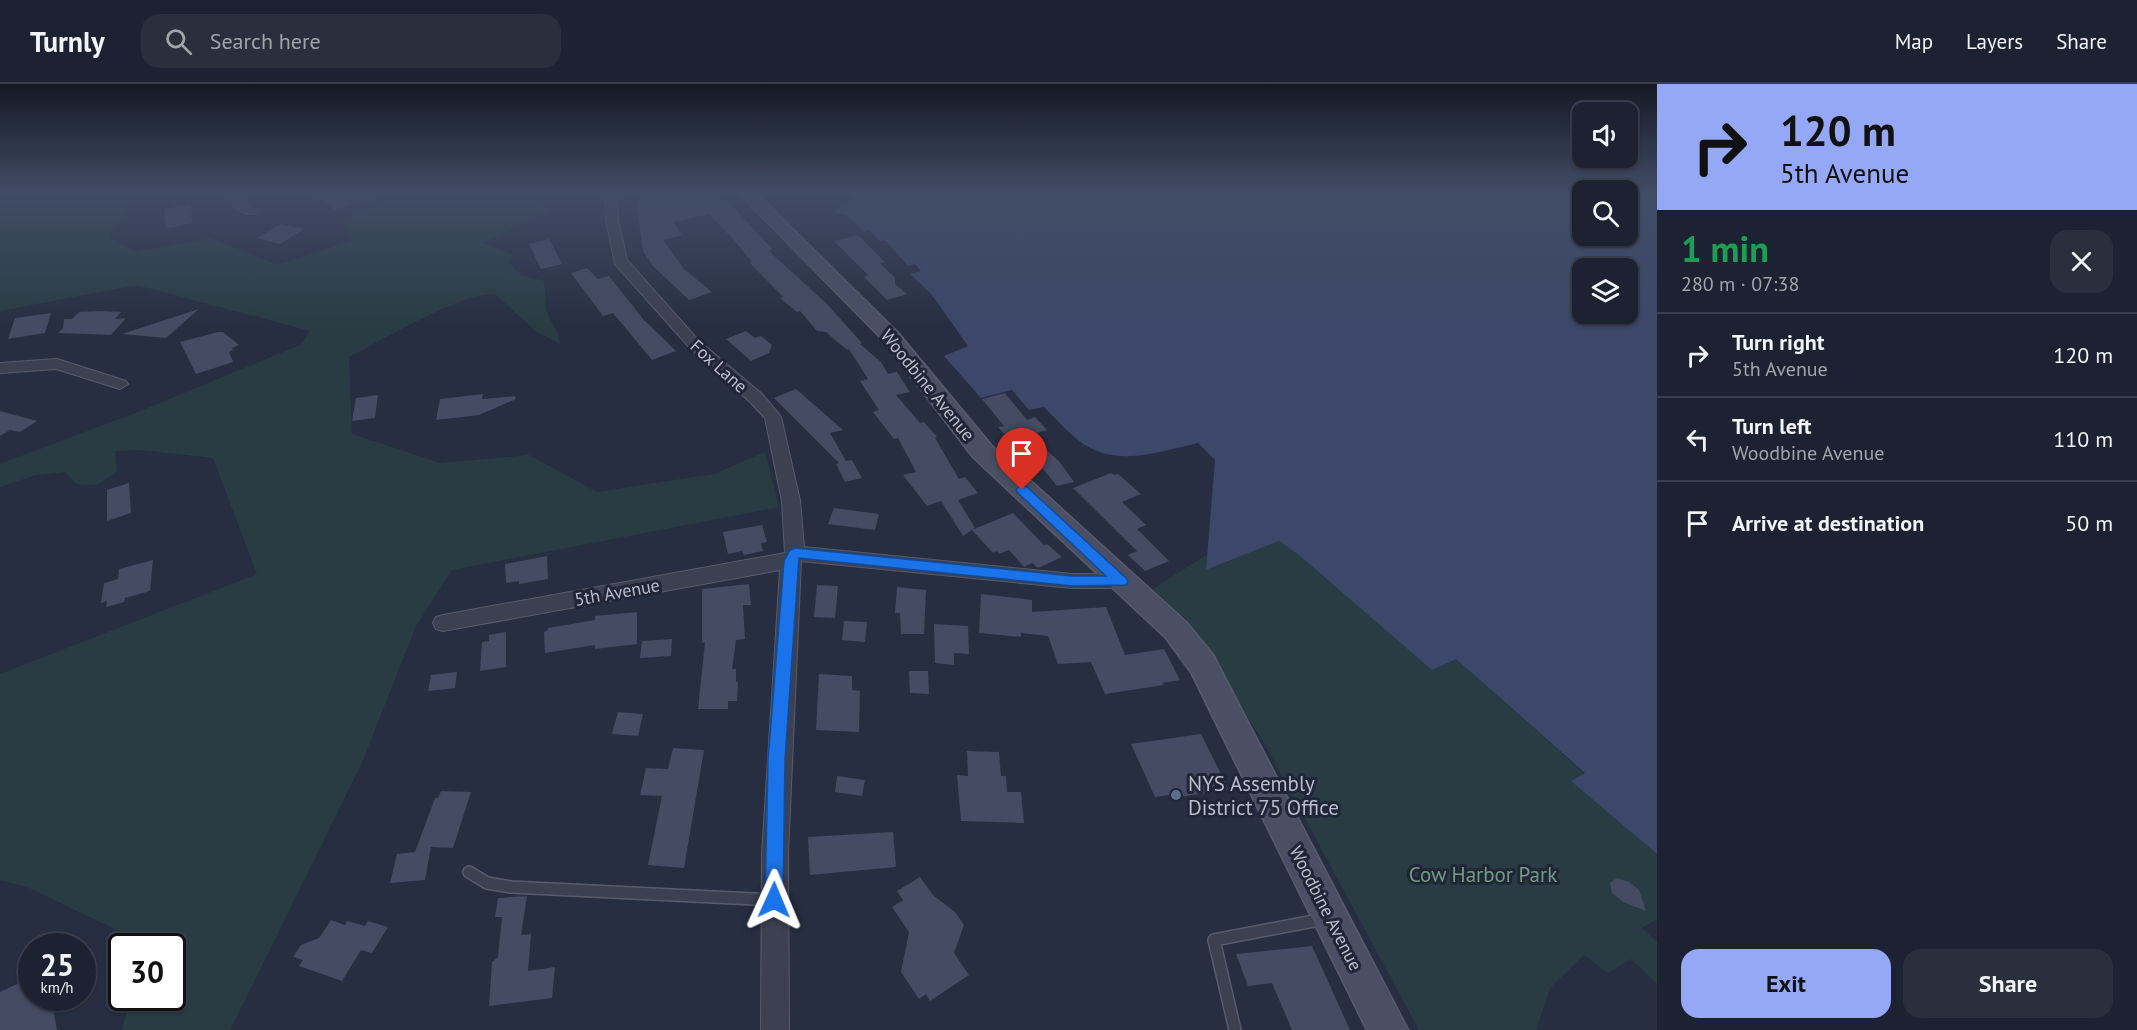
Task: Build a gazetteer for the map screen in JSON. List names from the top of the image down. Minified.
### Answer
{"streets":{"main road":["Woodbine Avenue"],"street":["Fox Lane","5th Avenue"]},"crossings":[["Fox Lane","5th Avenue"],["Woodbine Avenue","5th Avenue"]],"parks":["Cow Harbor Park"],"places":["NYS Assembly District 75 Office"],"page":{"header":"Turnly","search":"Search here","nav":["Map","Layers","Share"],"turn":["120 m","5th Avenue"],"heading":["1 min","280 m · 07:38"],"list":[{"name":"Turn right","note":"5th Avenue","value":"120 m"},{"name":"Turn left","note":"Woodbine Avenue","value":"110 m"},{"name":"Arrive at destination","value":"50 m"}],"speed":"25 km/h","limit":"30","buttons":["Exit","Share"]}}
